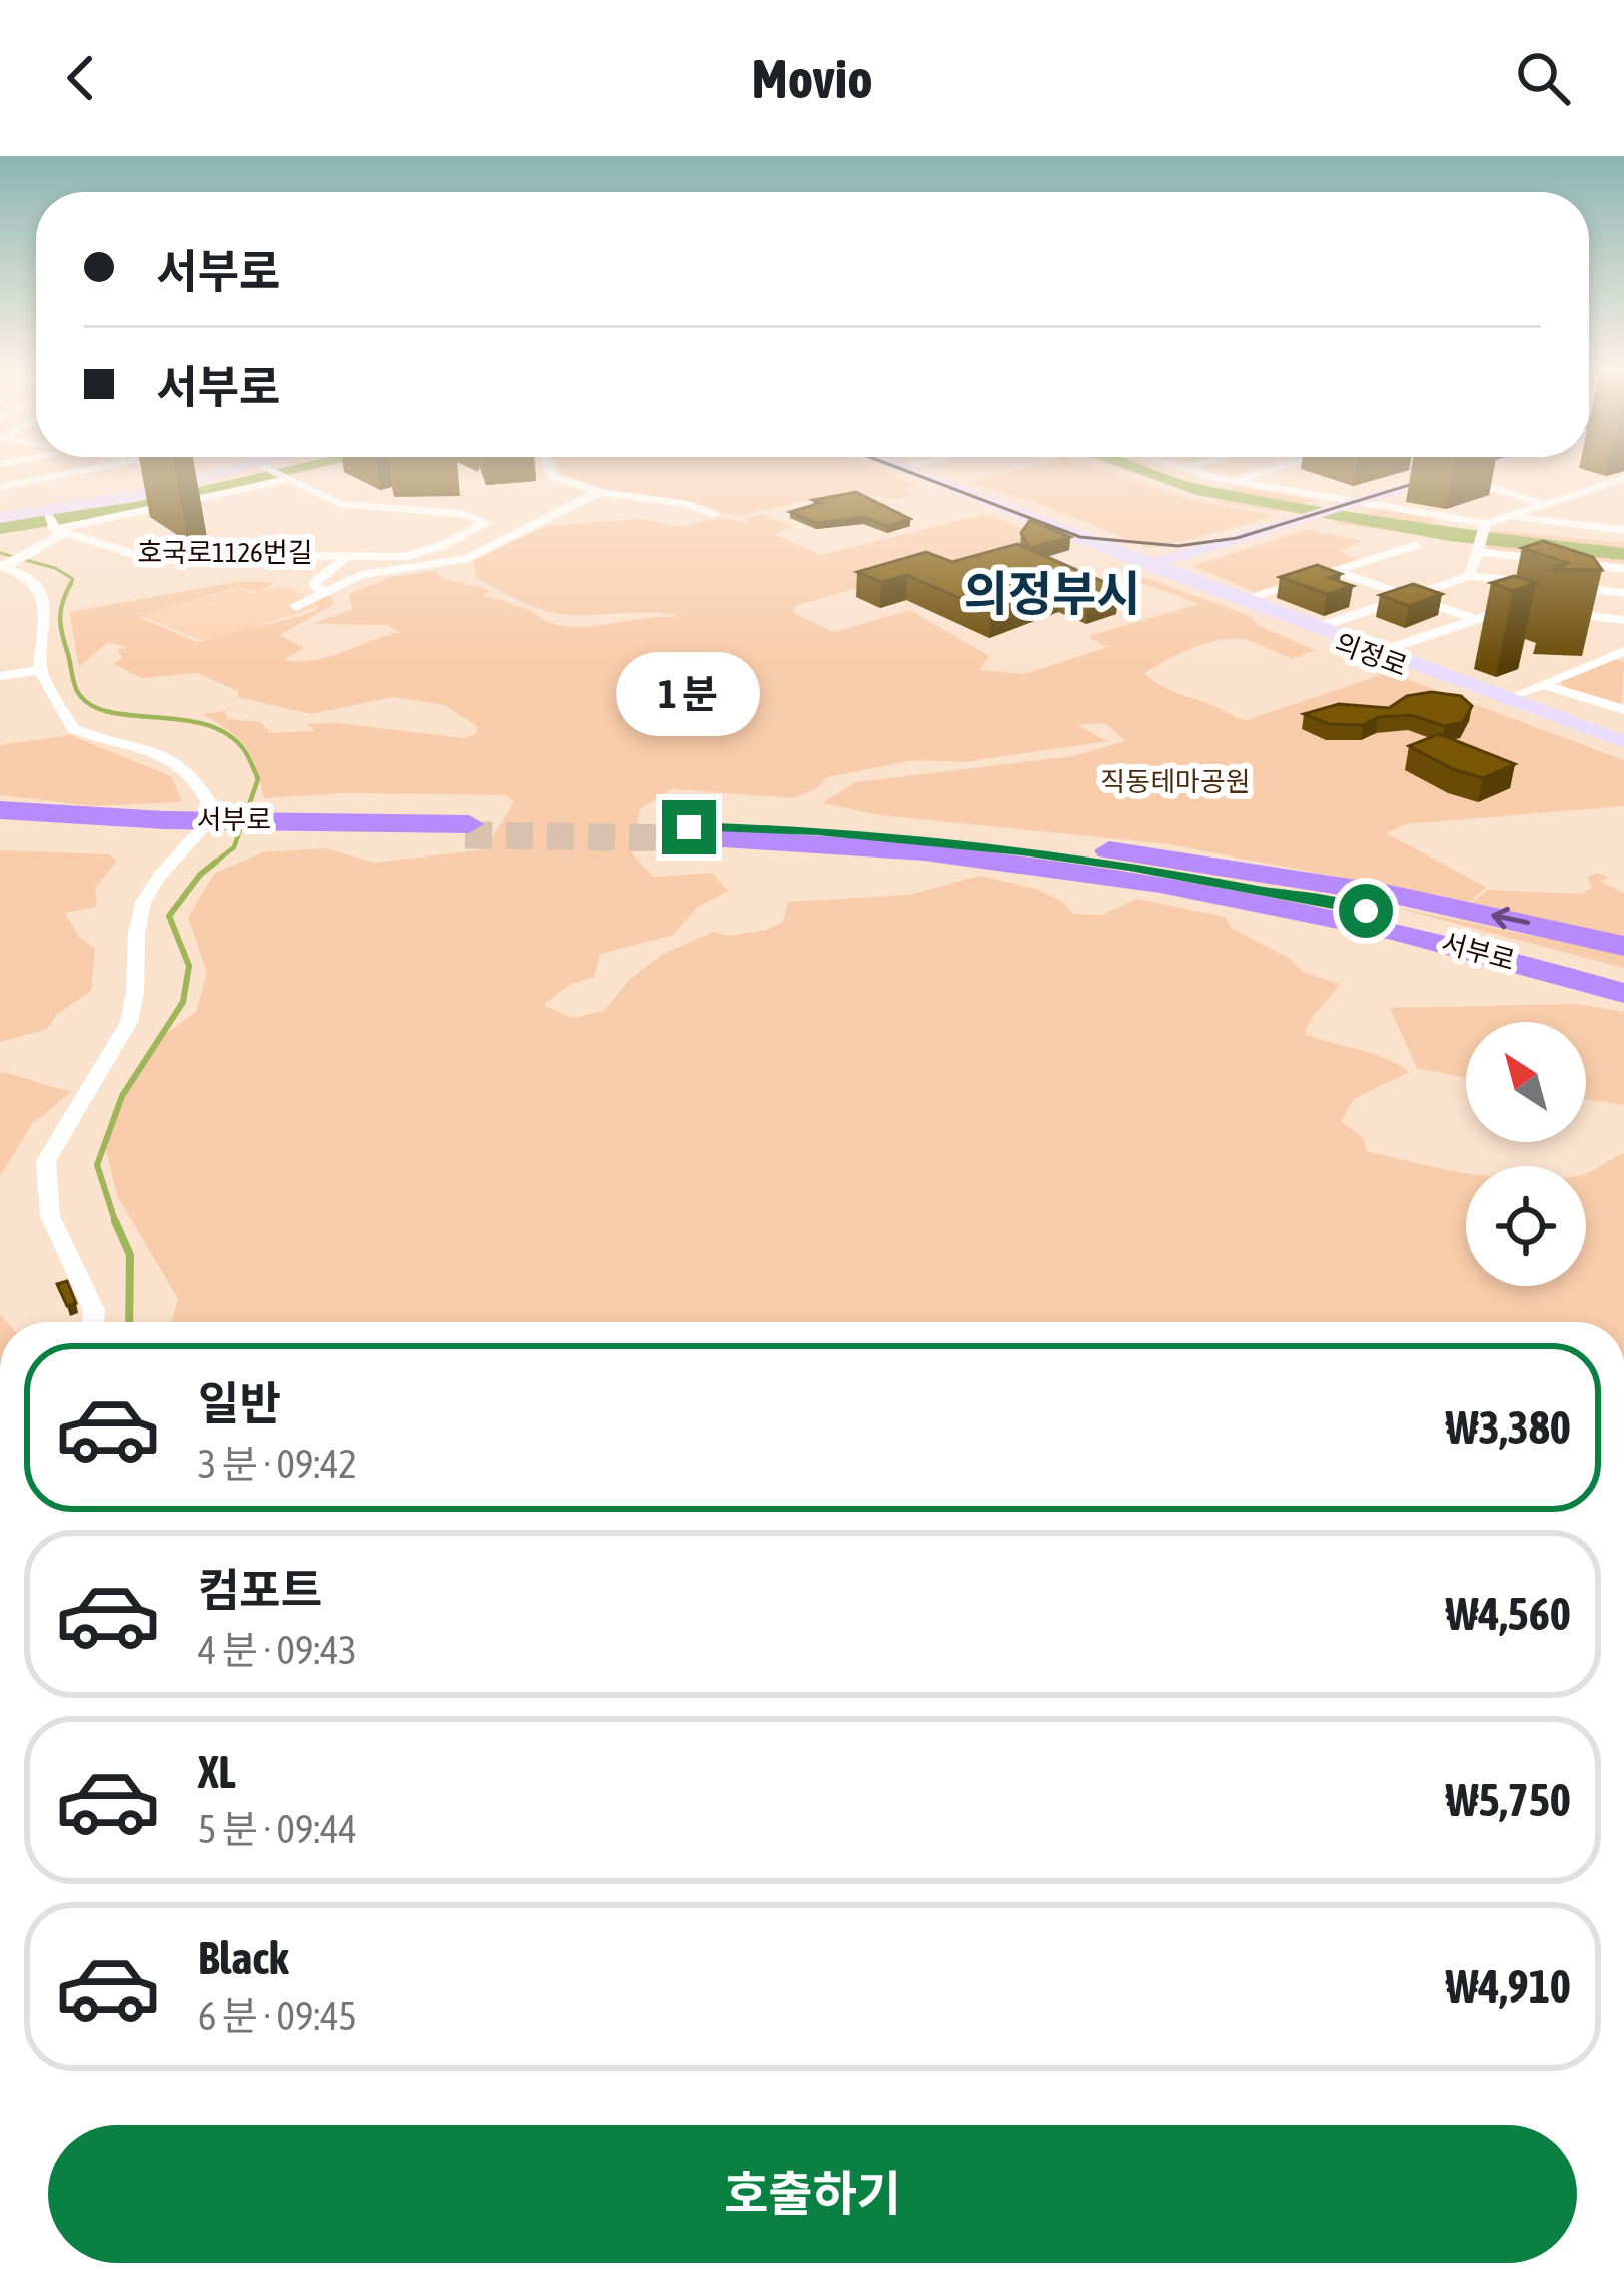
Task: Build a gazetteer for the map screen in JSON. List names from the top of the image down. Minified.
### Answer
{"streets":{"highway":["서부로"],"street":["호국로1126번길","의정로"]},"districts":["의정부시"],"parks":["직동테마공원"],"north":"top left","page":{"header":"Movio","banner":["서부로","서부로"],"bubble":"1 분","list":[{"name":"일반","note":"3 분 · 09:42","value":"₩3,380"},{"name":"컴포트","note":"4 분 · 09:43","value":"₩4,560"},{"name":"XL","note":"5 분 · 09:44","value":"₩5,750"},{"name":"Black","note":"6 분 · 09:45","value":"₩4,910"}],"buttons":"호출하기"}}
